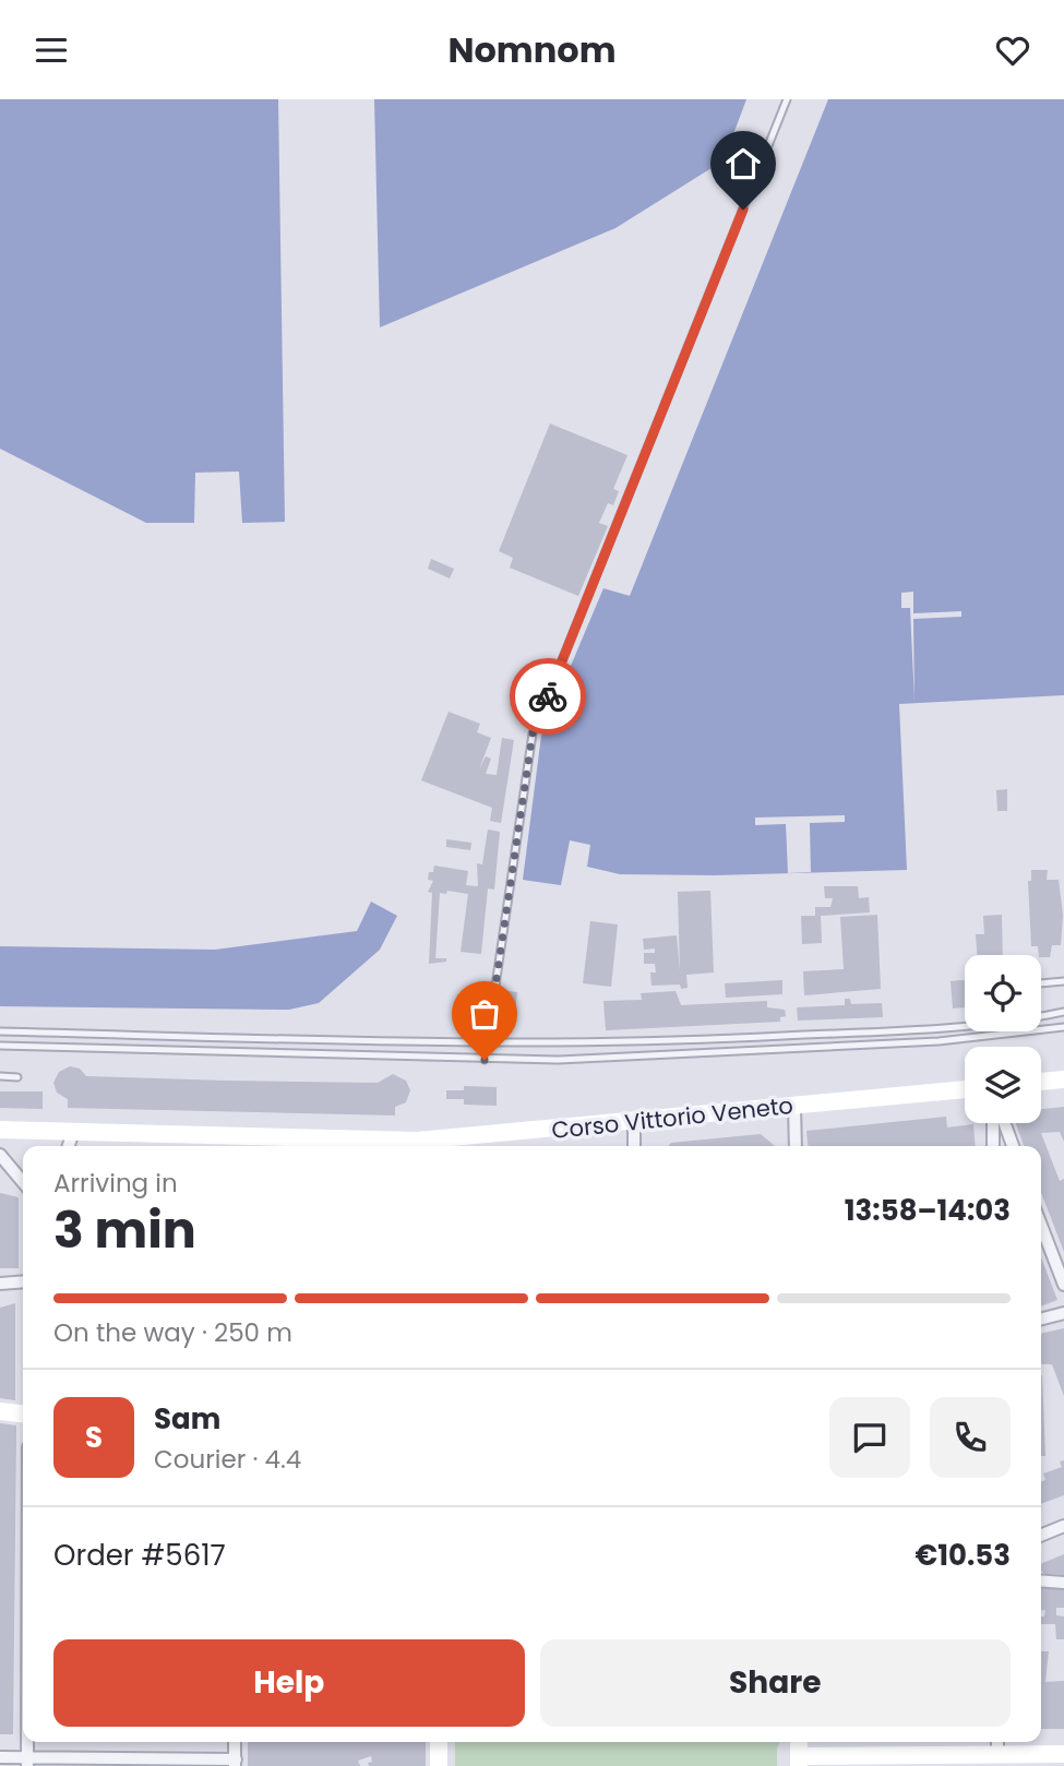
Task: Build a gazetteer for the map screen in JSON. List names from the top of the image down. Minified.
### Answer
{"streets":{"main road":["Corso Vittorio Veneto"]},"page":{"header":"Nomnom","heading":["3 min","Arriving in","13:58–14:03"],"panel":["Sam","Courier · 4.4","Order #5617","€10.53"],"bar":"On the way · 250 m","round":"S","buttons":["Help","Share"]}}
